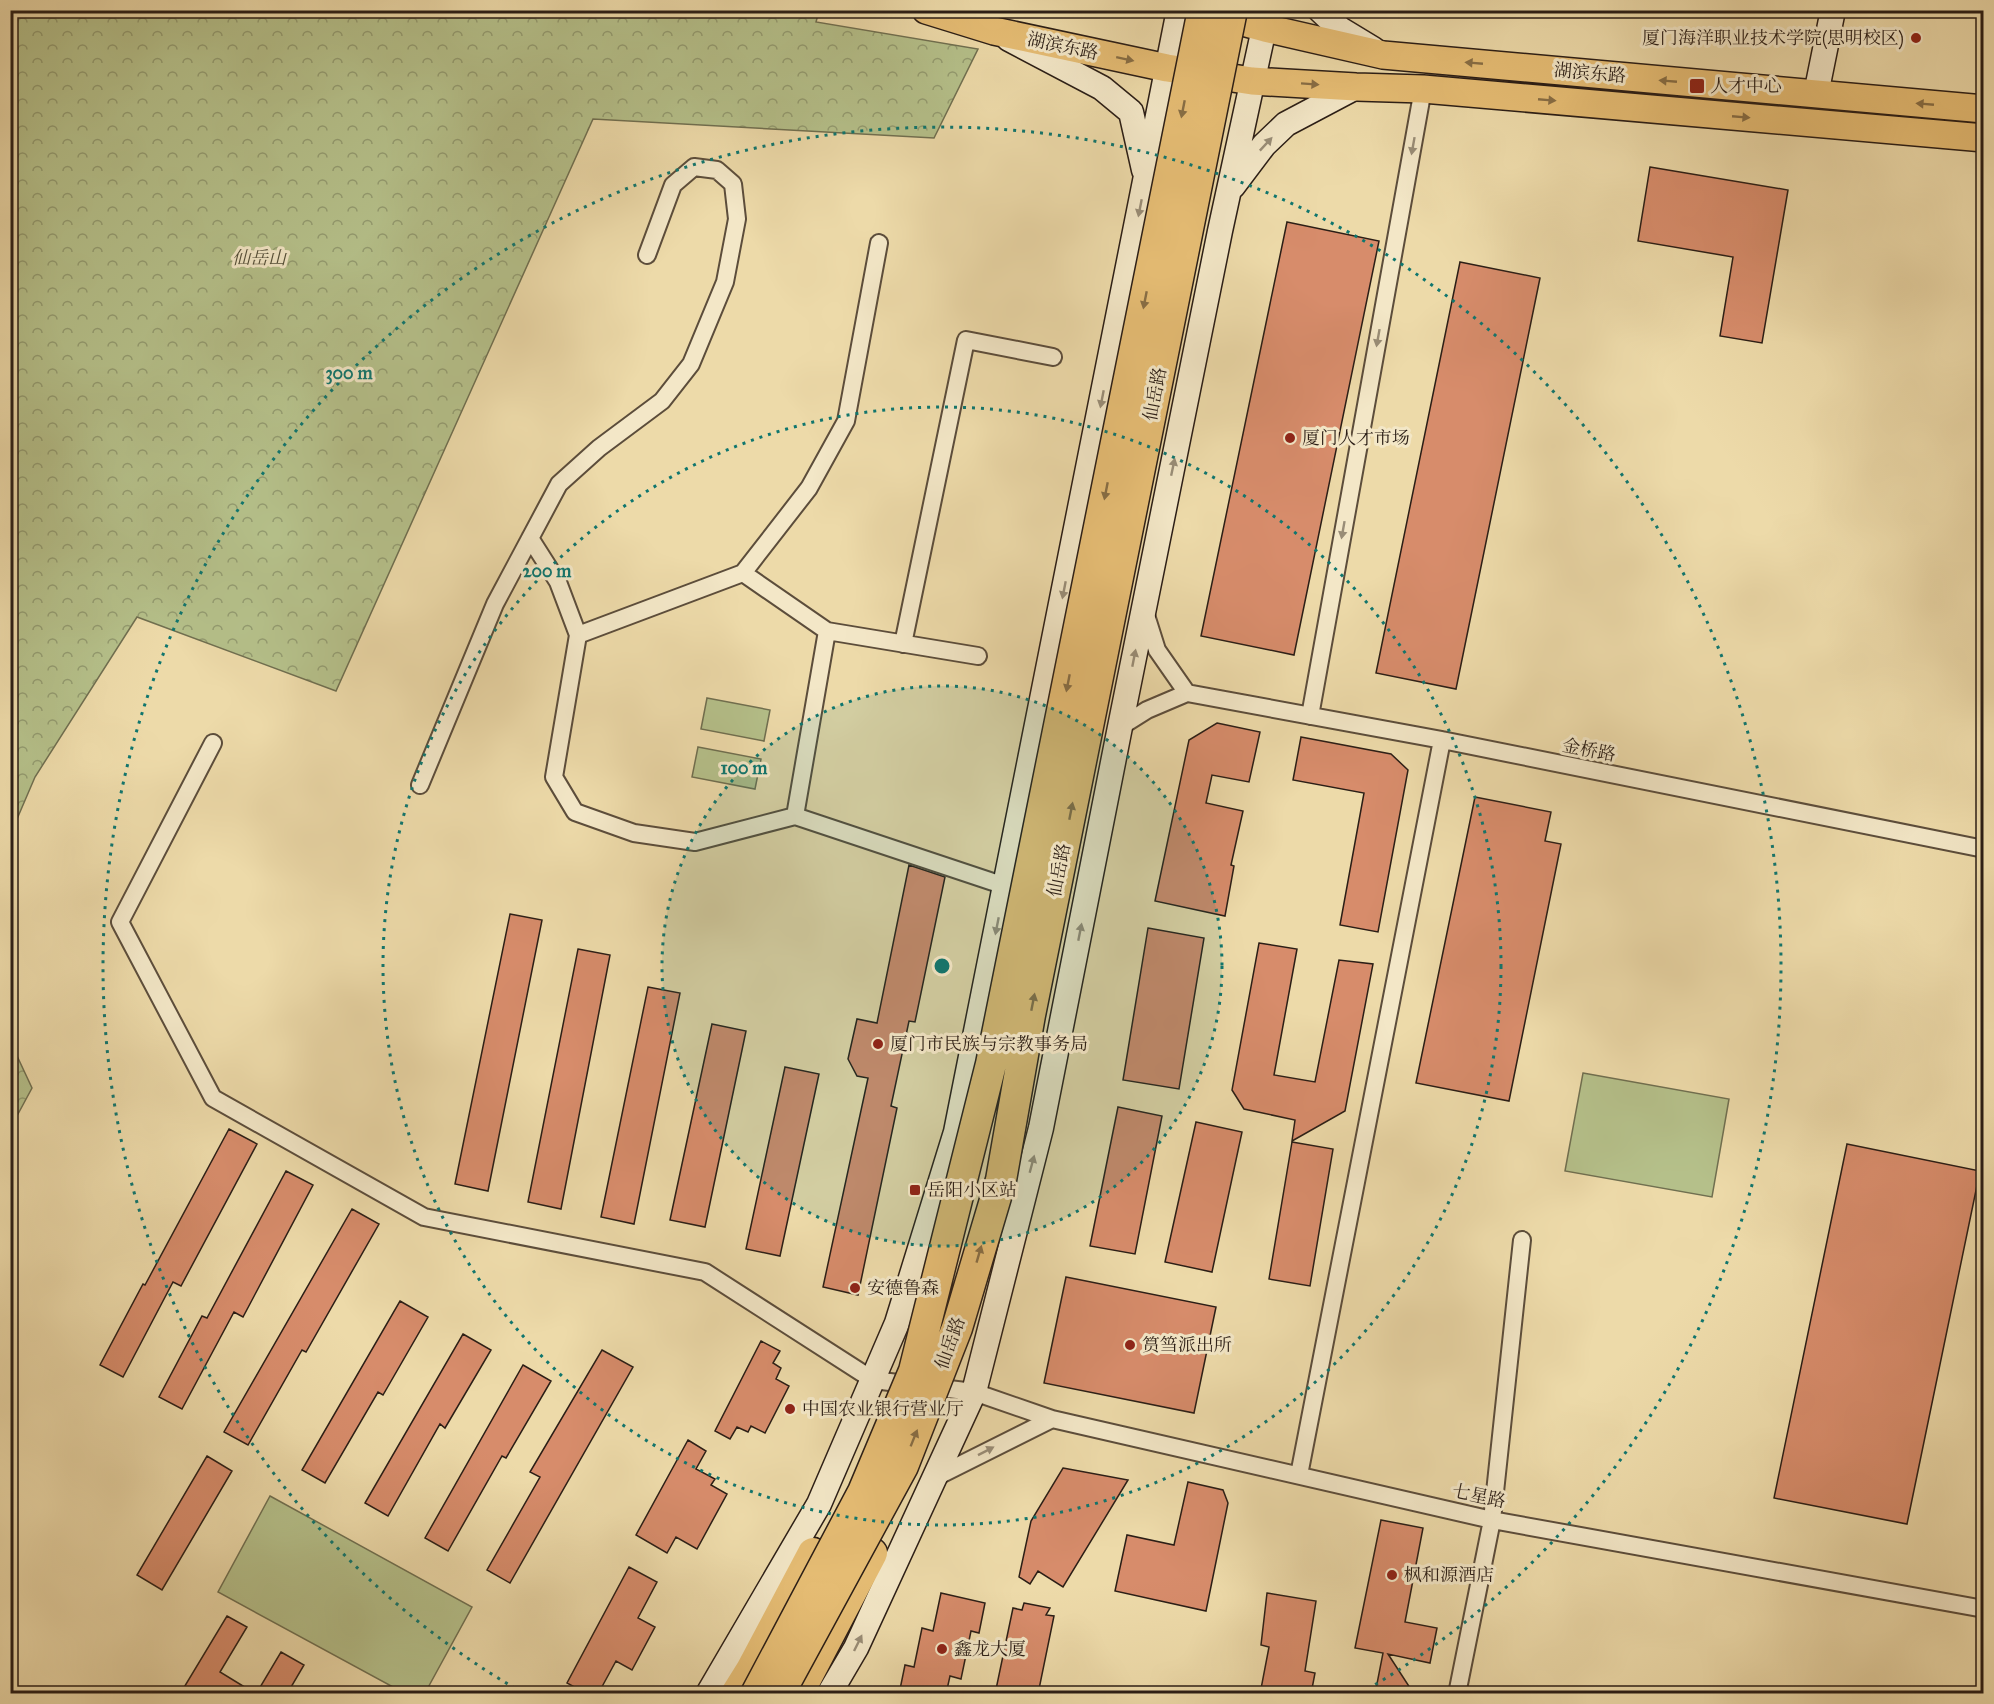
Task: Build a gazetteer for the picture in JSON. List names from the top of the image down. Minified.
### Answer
{"streets":{"highway":["仙岳路"],"main road":["湖滨东路"],"street":["金桥路","七星路"]},"crossings":[["湖滨东路","仙岳路"]],"parks":["仙岳山"],"places":{"other":["厦门海洋职业技术学院(思明校区)","厦门人才市场","厦门市民族与宗教事务局","安德鲁森","筼筜派出所","中国农业银行营业厅","枫和源酒店","鑫龙大厦"],"transit":["人才中心","岳阳小区站"]},"rings":["300 m","200 m","100 m"]}
